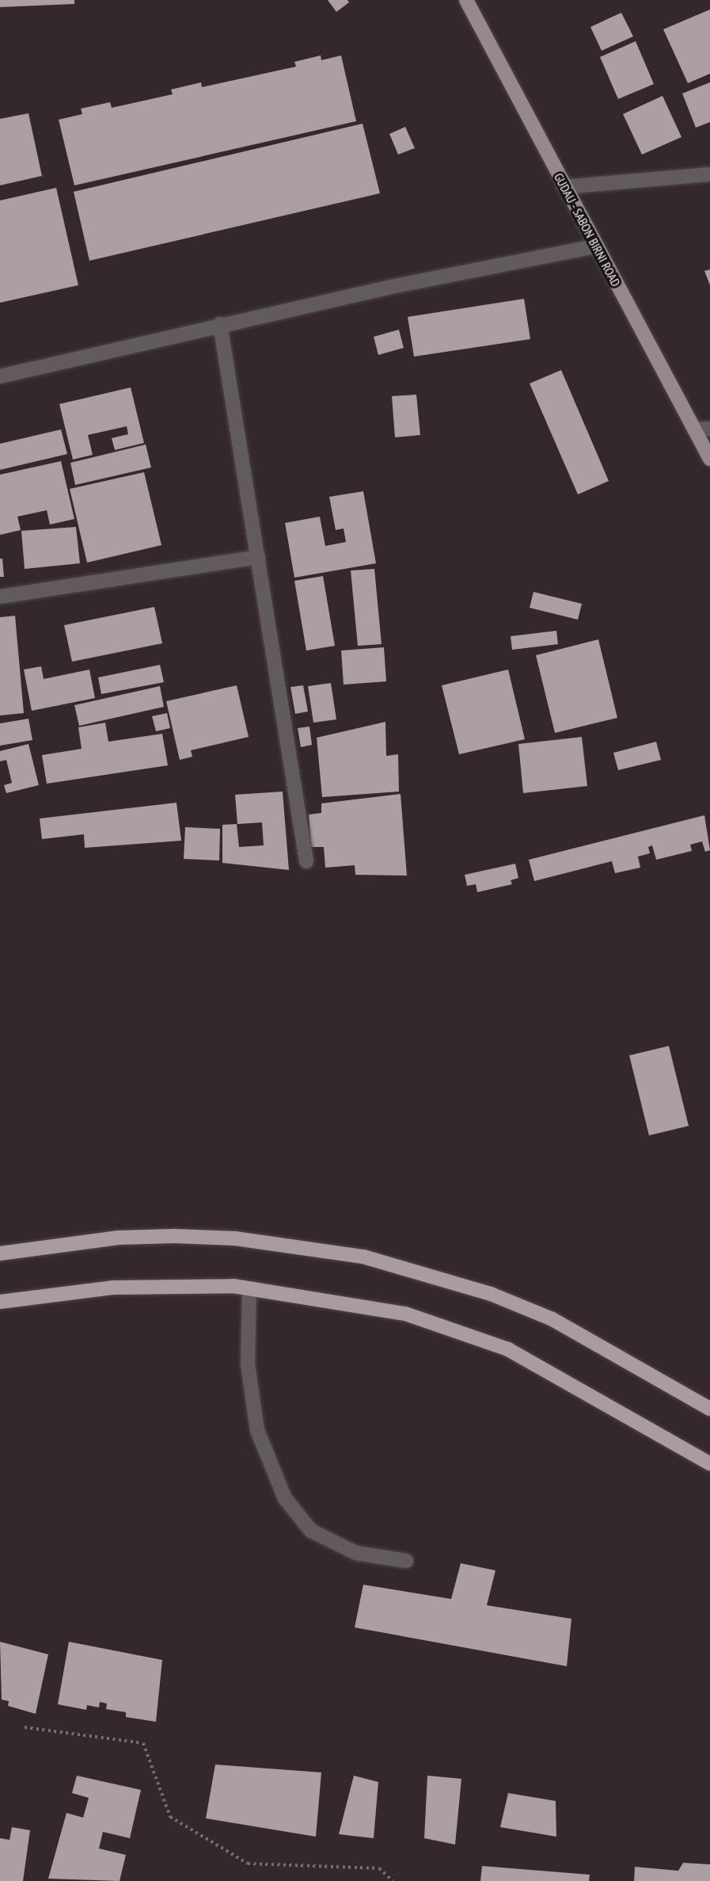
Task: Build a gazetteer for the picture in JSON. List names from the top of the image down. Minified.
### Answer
{"streets":{"main road":["GUDAU - SABON BIRNI ROAD"]}}
